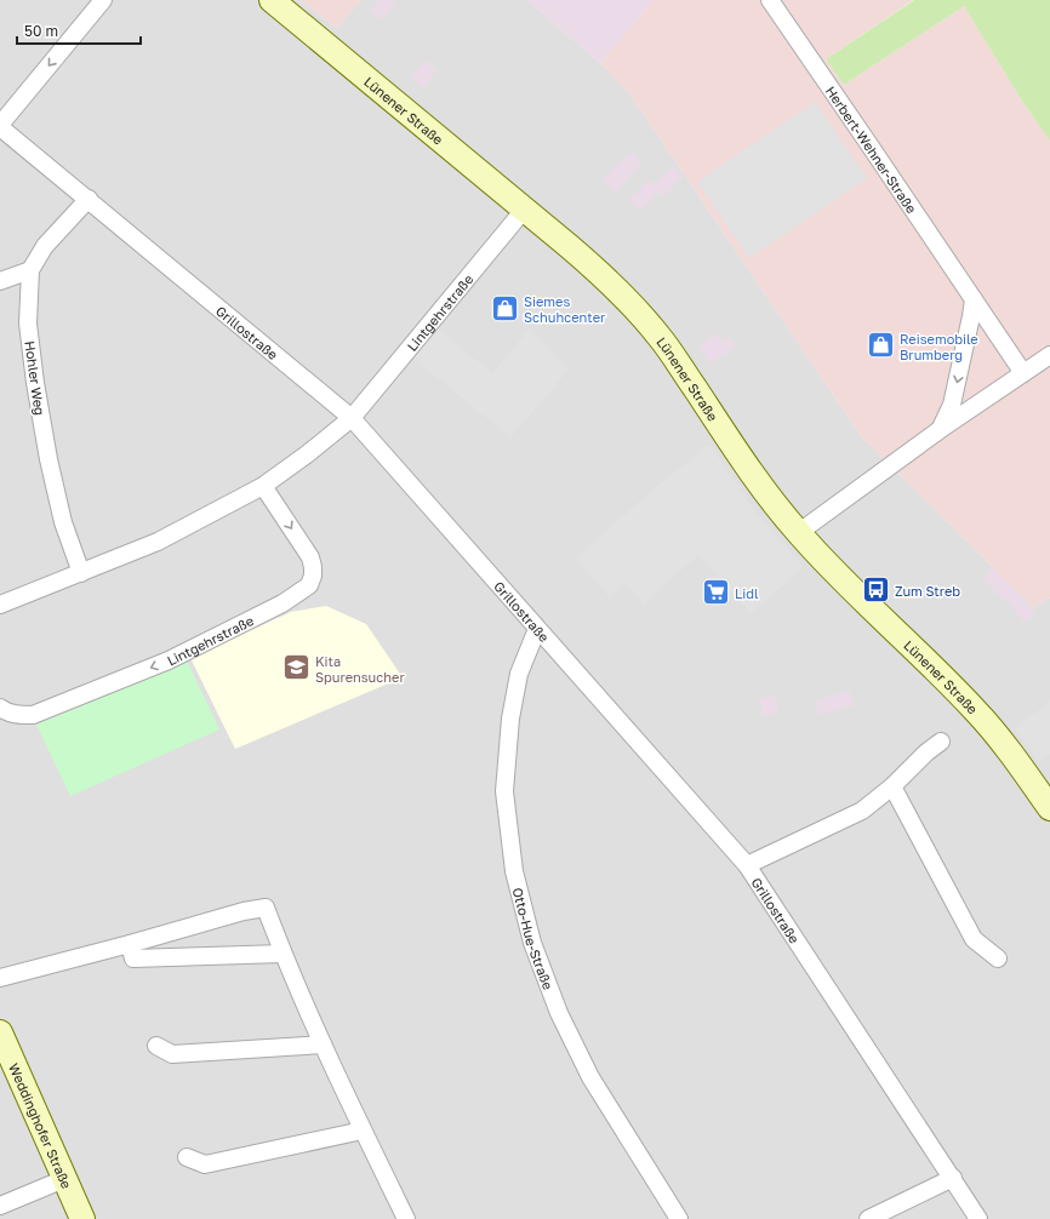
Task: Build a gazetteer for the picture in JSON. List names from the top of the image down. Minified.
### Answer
{"streets":{"main road":["Lünener Straße","Weddinghofer Straße"],"street":["Herbert-Wehner-Straße","Lintgehrstraße","Grillostraße","Hohler Weg","Otto-Hue-Straße"]},"crossings":[["Lünener Straße","Lintgehrstraße"],["Lintgehrstraße","Grillostraße"],["Lintgehrstraße","Hohler Weg"],["Grillostraße","Hohler Weg"],["Grillostraße","Otto-Hue-Straße"]],"places":{"shop":["Siemes Schuhcenter","Reisemobile Brumberg"],"bus stop":["Zum Streb"],"supermarket":["Lidl"],"school or university":["Kita Spurensucher"]},"scale_bar":"50 m"}
